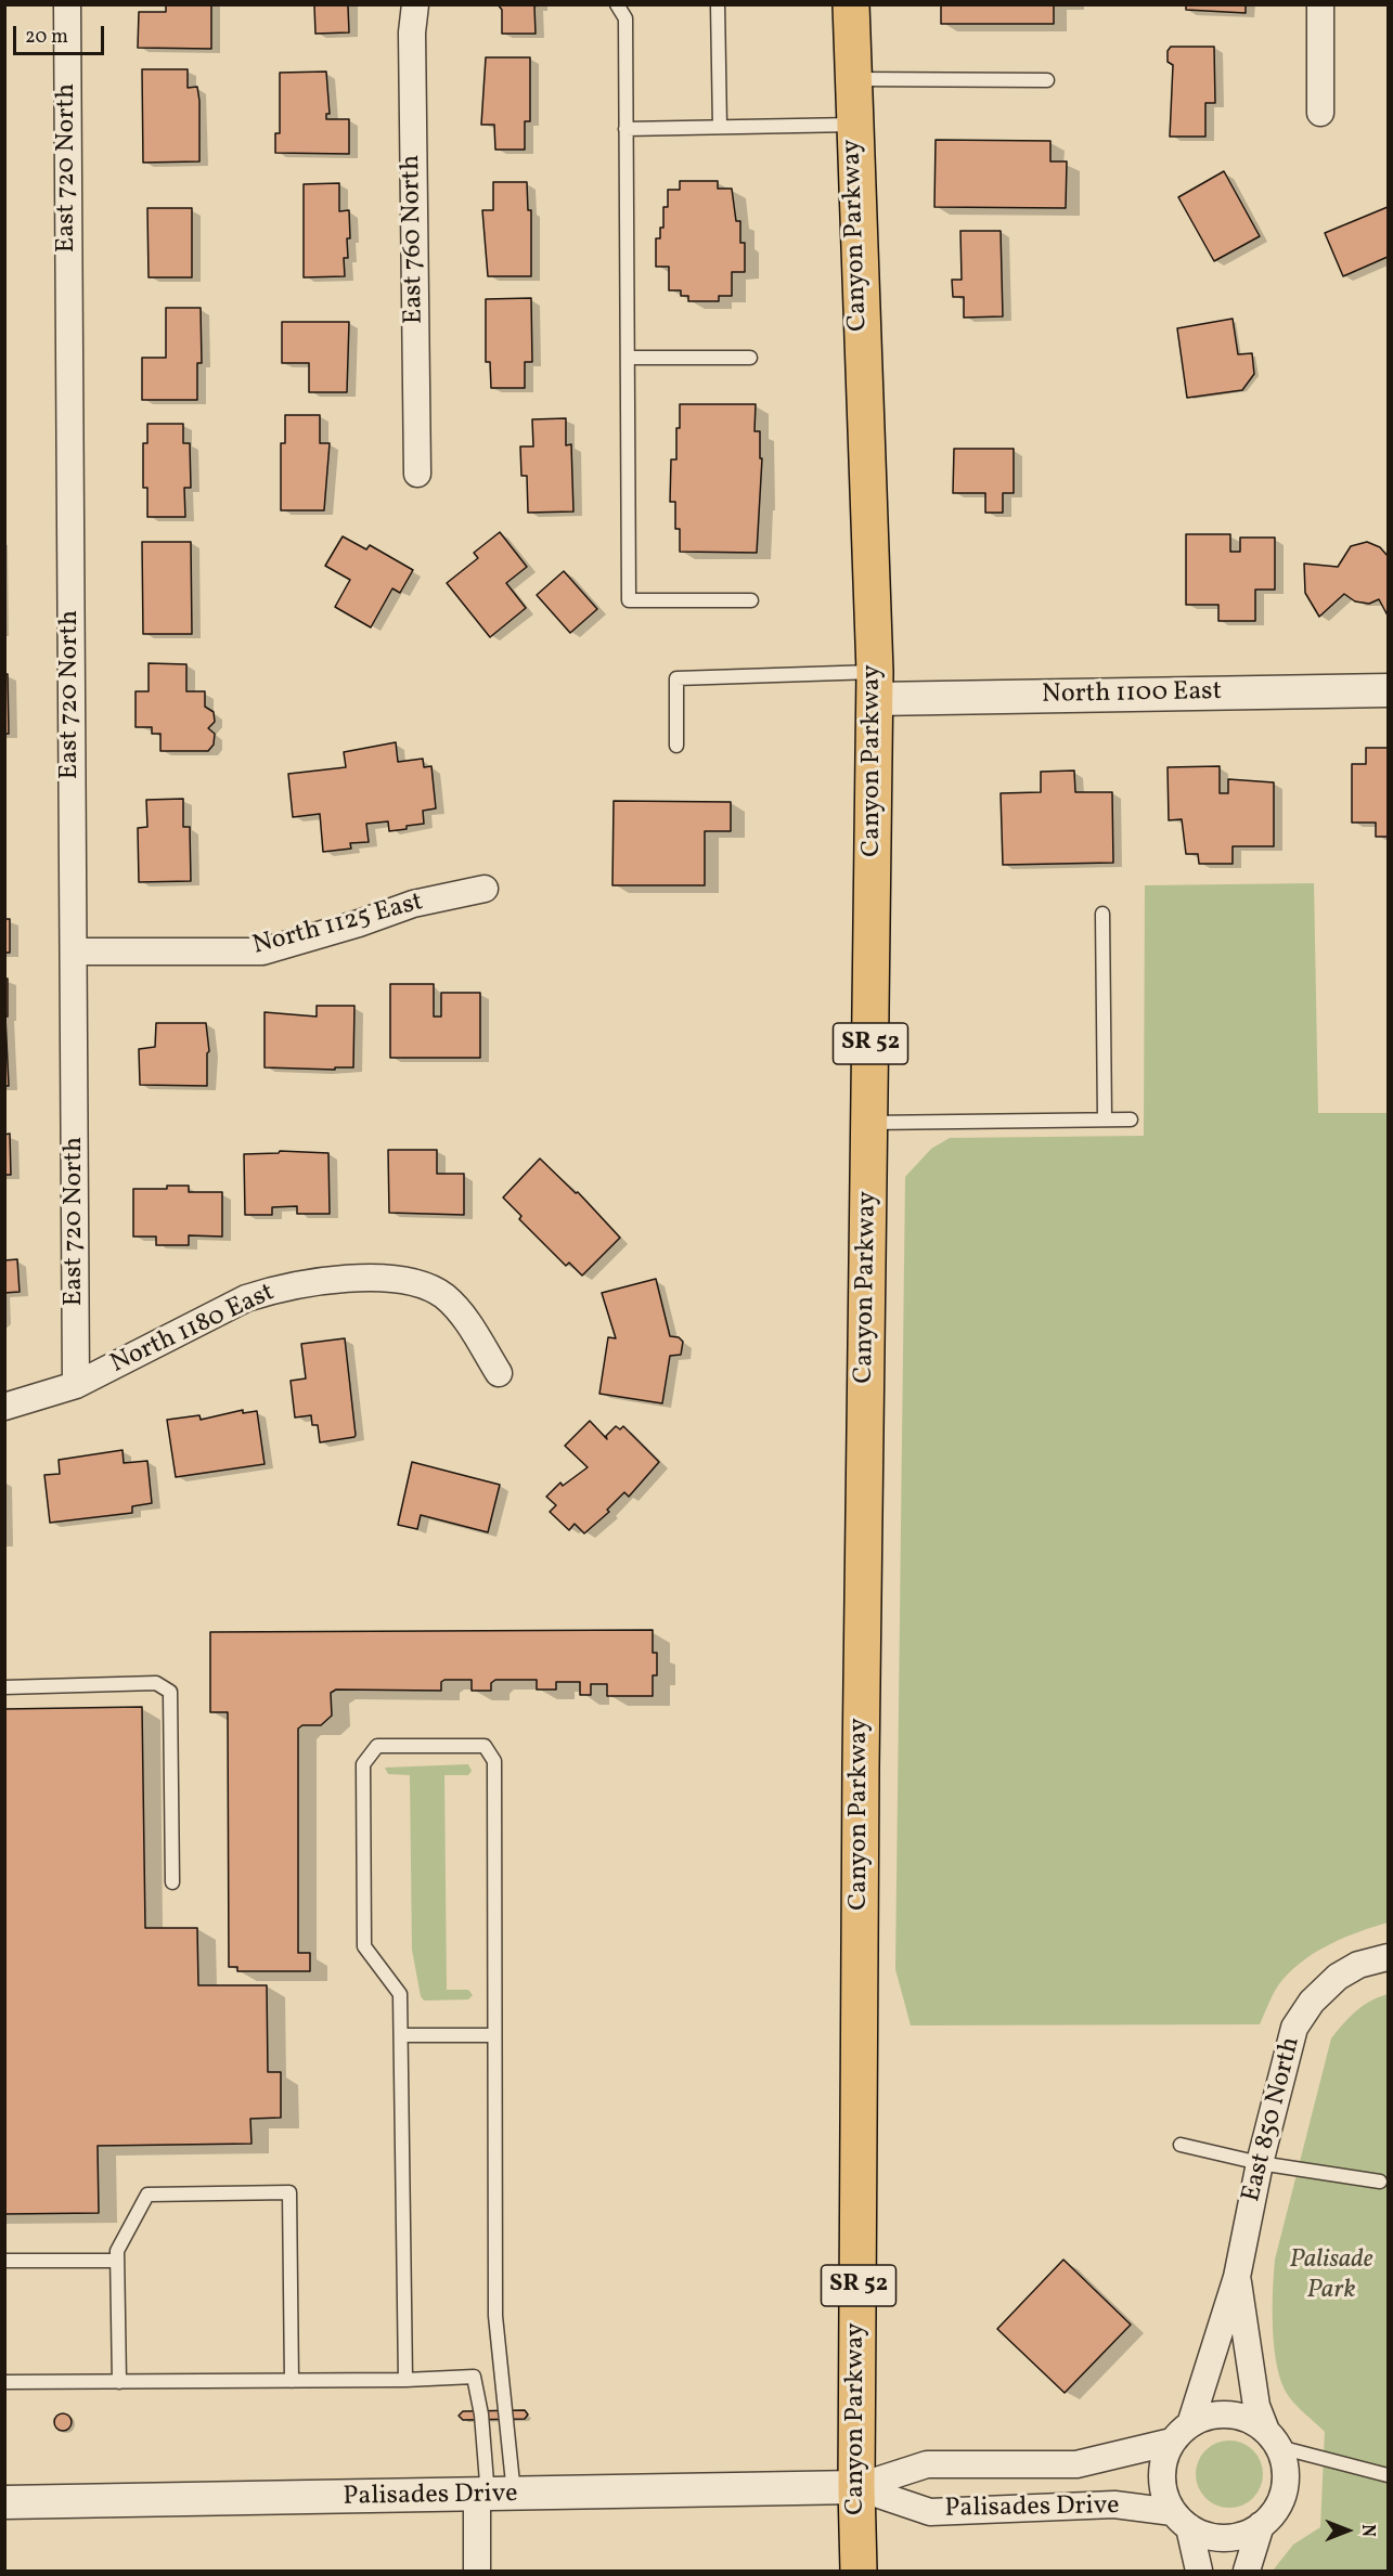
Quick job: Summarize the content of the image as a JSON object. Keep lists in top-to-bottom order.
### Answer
{
  "streets": {
    "highway": ["Canyon Parkway", "SR 52"],
    "street": [
      "East 720 North",
      "East 760 North",
      "North 1100 East",
      "North 1125 East",
      "North 1180 East",
      "East 850 North",
      "Palisades Drive"
    ]
  },
  "crossings": [
    ["East 720 North", "North 1125 East"],
    ["East 720 North", "North 1180 East"],
    ["Canyon Parkway", "North 1100 East"],
    ["Canyon Parkway", "Palisades Drive"],
    ["East 850 North", "Palisades Drive"]
  ],
  "parks": ["Palisade Park"],
  "scale_bar": "20 m",
  "north": "right"
}
